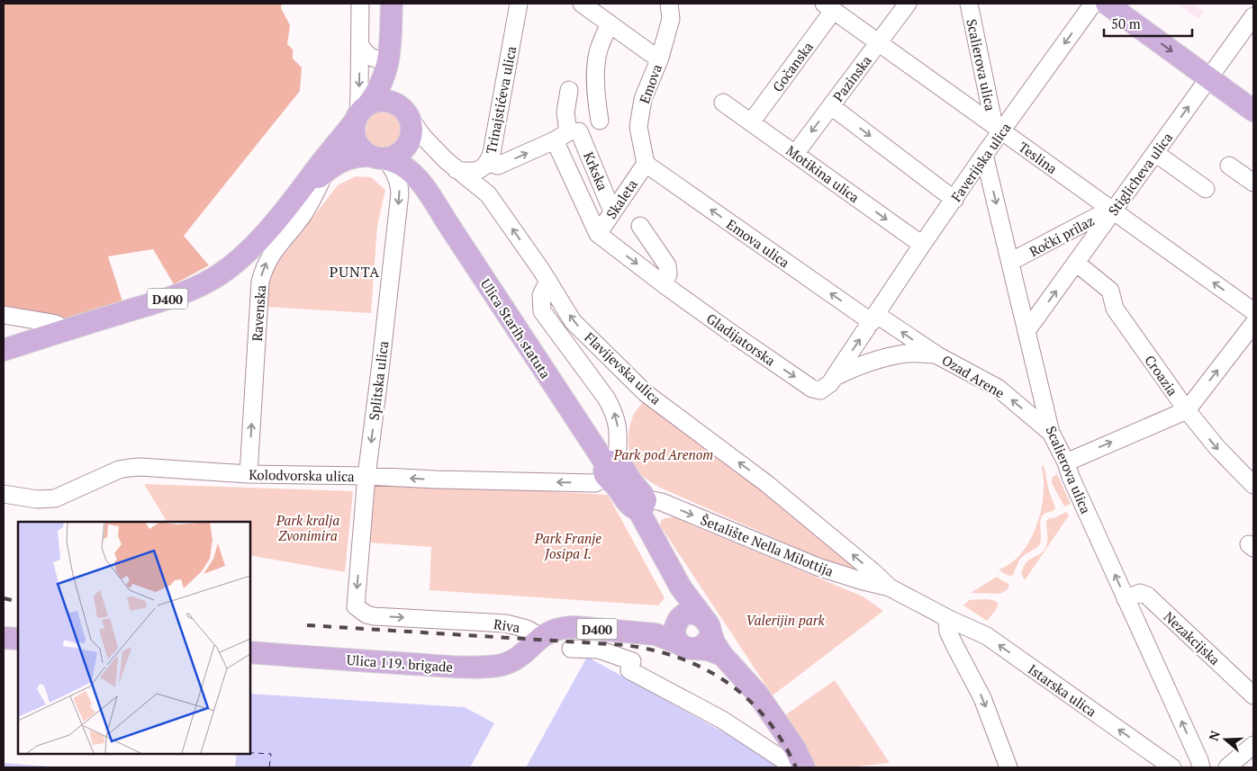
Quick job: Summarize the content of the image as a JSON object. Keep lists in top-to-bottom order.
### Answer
{
  "streets": {
    "main road": ["D400", "Ulica Starih statuta", "Ulica 119. brigade"],
    "street": [
      "Scalierova ulica",
      "Gočanska",
      "Pazinska",
      "Emova",
      "Trinajstićeva ulica",
      "Teslina",
      "Faverijska ulica",
      "Krkska",
      "Motikina ulica",
      "Stiglicheva ulica",
      "Skaleta",
      "Ročki prilaz",
      "Emova ulica",
      "Ravenska",
      "Gladijatorska",
      "Flavijevska ulica",
      "Croazia",
      "Ozad Arene",
      "Splitska ulica",
      "Kolodvorska ulica",
      "Šetalište Nella Milottija",
      "Riva",
      "Nezakcijska",
      "Istarska ulica"
    ]
  },
  "crossings": [
    ["Scalierova ulica", "Teslina"],
    ["Scalierova ulica", "Faverijska ulica"],
    ["Scalierova ulica", "Stiglicheva ulica"],
    ["Scalierova ulica", "Ročki prilaz"],
    ["Scalierova ulica", "Ozad Arene"],
    ["Scalierova ulica", "Nezakcijska"],
    ["Gočanska", "Teslina"],
    ["Gočanska", "Motikina ulica"],
    ["Pazinska", "Teslina"],
    ["Pazinska", "Motikina ulica"],
    ["Emova", "Skaleta"],
    ["Emova", "Emova ulica"],
    ["Trinajstićeva ulica", "Flavijevska ulica"],
    ["Teslina", "Faverijska ulica"],
    ["Teslina", "Stiglicheva ulica"],
    ["Teslina", "Ročki prilaz"],
    ["Faverijska ulica", "Motikina ulica"],
    ["Faverijska ulica", "Emova ulica"],
    ["Faverijska ulica", "Ozad Arene"],
    ["Krkska", "Skaleta"],
    ["Stiglicheva ulica", "Ročki prilaz"],
    ["Stiglicheva ulica", "Croazia"],
    ["Skaleta", "Emova ulica"],
    ["Skaleta", "Gladijatorska"],
    ["Emova ulica", "Ozad Arene"],
    ["D400", "Ravenska"],
    ["D400", "Ulica Starih statuta"],
    ["D400", "Flavijevska ulica"],
    ["D400", "Splitska ulica"],
    ["D400", "Riva"],
    ["D400", "Ulica 119. brigade"],
    ["Ravenska", "Kolodvorska ulica"],
    ["Ulica Starih statuta", "Kolodvorska ulica"],
    ["Ulica Starih statuta", "Šetalište Nella Milottija"],
    ["Gladijatorska", "Ozad Arene"],
    ["Flavijevska ulica", "Splitska ulica"],
    ["Flavijevska ulica", "Šetalište Nella Milottija"],
    ["Flavijevska ulica", "Istarska ulica"],
    ["Splitska ulica", "Kolodvorska ulica"],
    ["Splitska ulica", "Riva"],
    ["Riva", "Ulica 119. brigade"]
  ],
  "one_way": [
    "Faverijska ulica",
    "Stiglicheva ulica",
    "Ravenska",
    "Gladijatorska",
    "Flavijevska ulica",
    "Splitska ulica",
    "Kolodvorska ulica",
    "Šetalište Nella Milottija",
    "Riva",
    "Istarska ulica"
  ],
  "districts": ["PUNTA"],
  "parks": [
    "Park pod Arenom",
    "Park kralja Zvonimira",
    "Park Franje Josipa I.",
    "Valerijin park"
  ],
  "scale_bar": "50 m",
  "north": "left"
}
